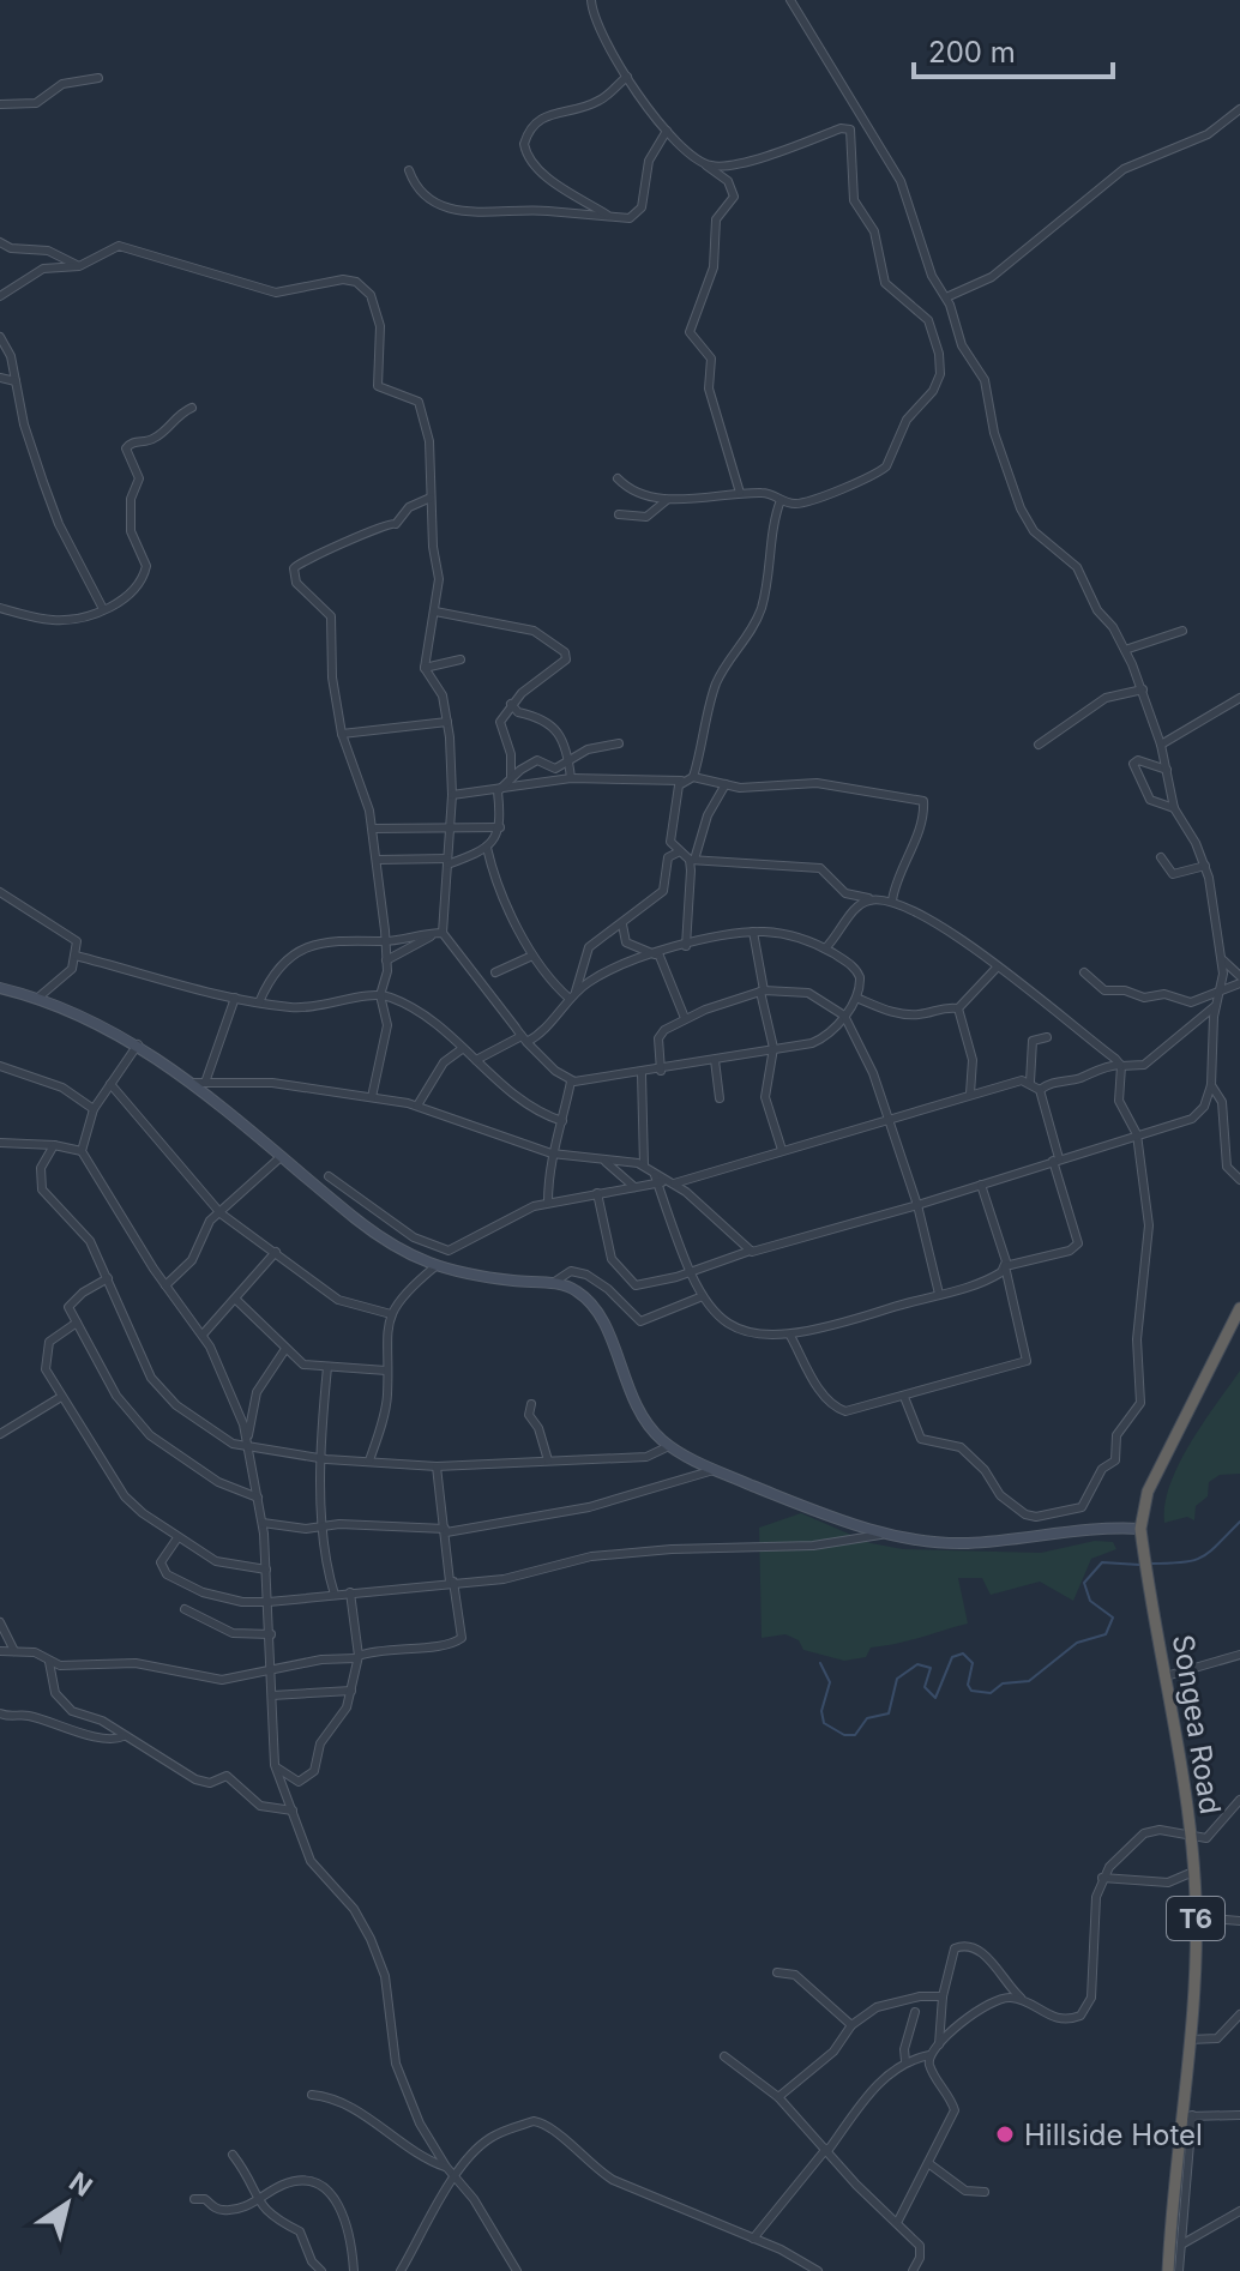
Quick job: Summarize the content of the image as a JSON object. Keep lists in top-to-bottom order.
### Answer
{
  "streets": {
    "highway": ["Songea Road", "T6"]
  },
  "crossings": [
    ["Songea Road", "T6"]
  ],
  "places": ["Hillside Hotel"],
  "scale_bar": "200 m",
  "north": "top right"
}
